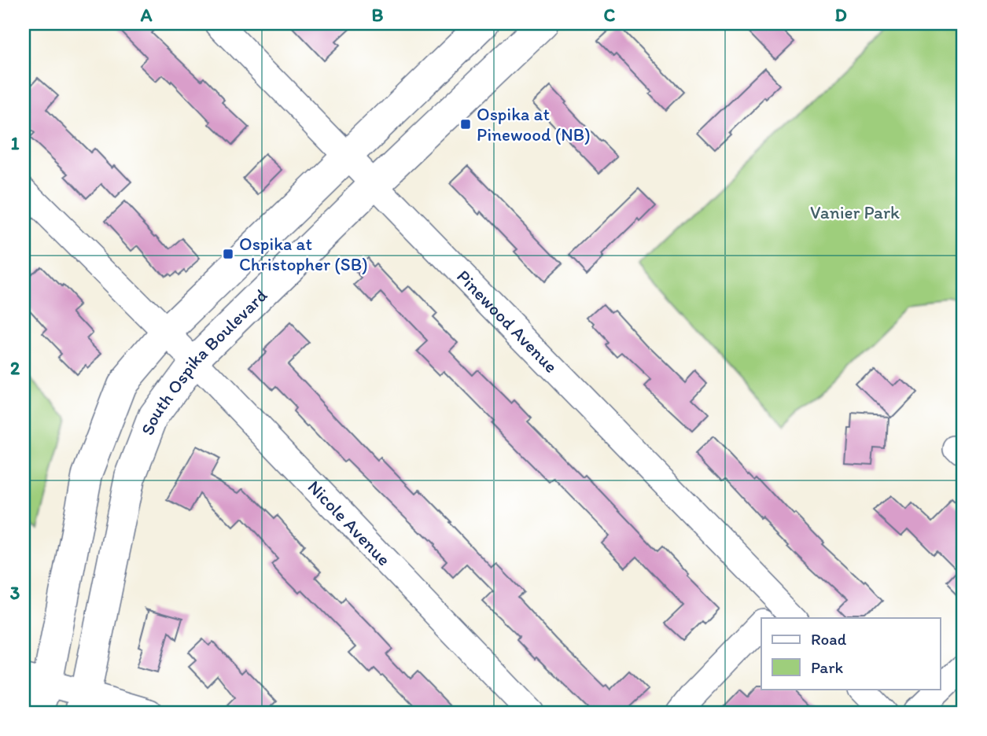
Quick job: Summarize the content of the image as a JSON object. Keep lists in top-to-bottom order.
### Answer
{
  "streets": {
    "main road": ["South Ospika Boulevard"],
    "street": ["Pinewood Avenue", "Nicole Avenue"]
  },
  "crossings": [
    ["Pinewood Avenue", "South Ospika Boulevard"],
    ["South Ospika Boulevard", "Nicole Avenue"]
  ],
  "parks": ["Vanier Park"],
  "places": {
    "transit": ["Ospika at Pinewood (NB)", "Ospika at Christopher (SB)"]
  },
  "legend": ["Road", "Park"],
  "grid": {
    "columns": [
      "A",
      "B",
      "C",
      "D"
    ],
    "rows": ["1", "2", "3"]
  }
}
